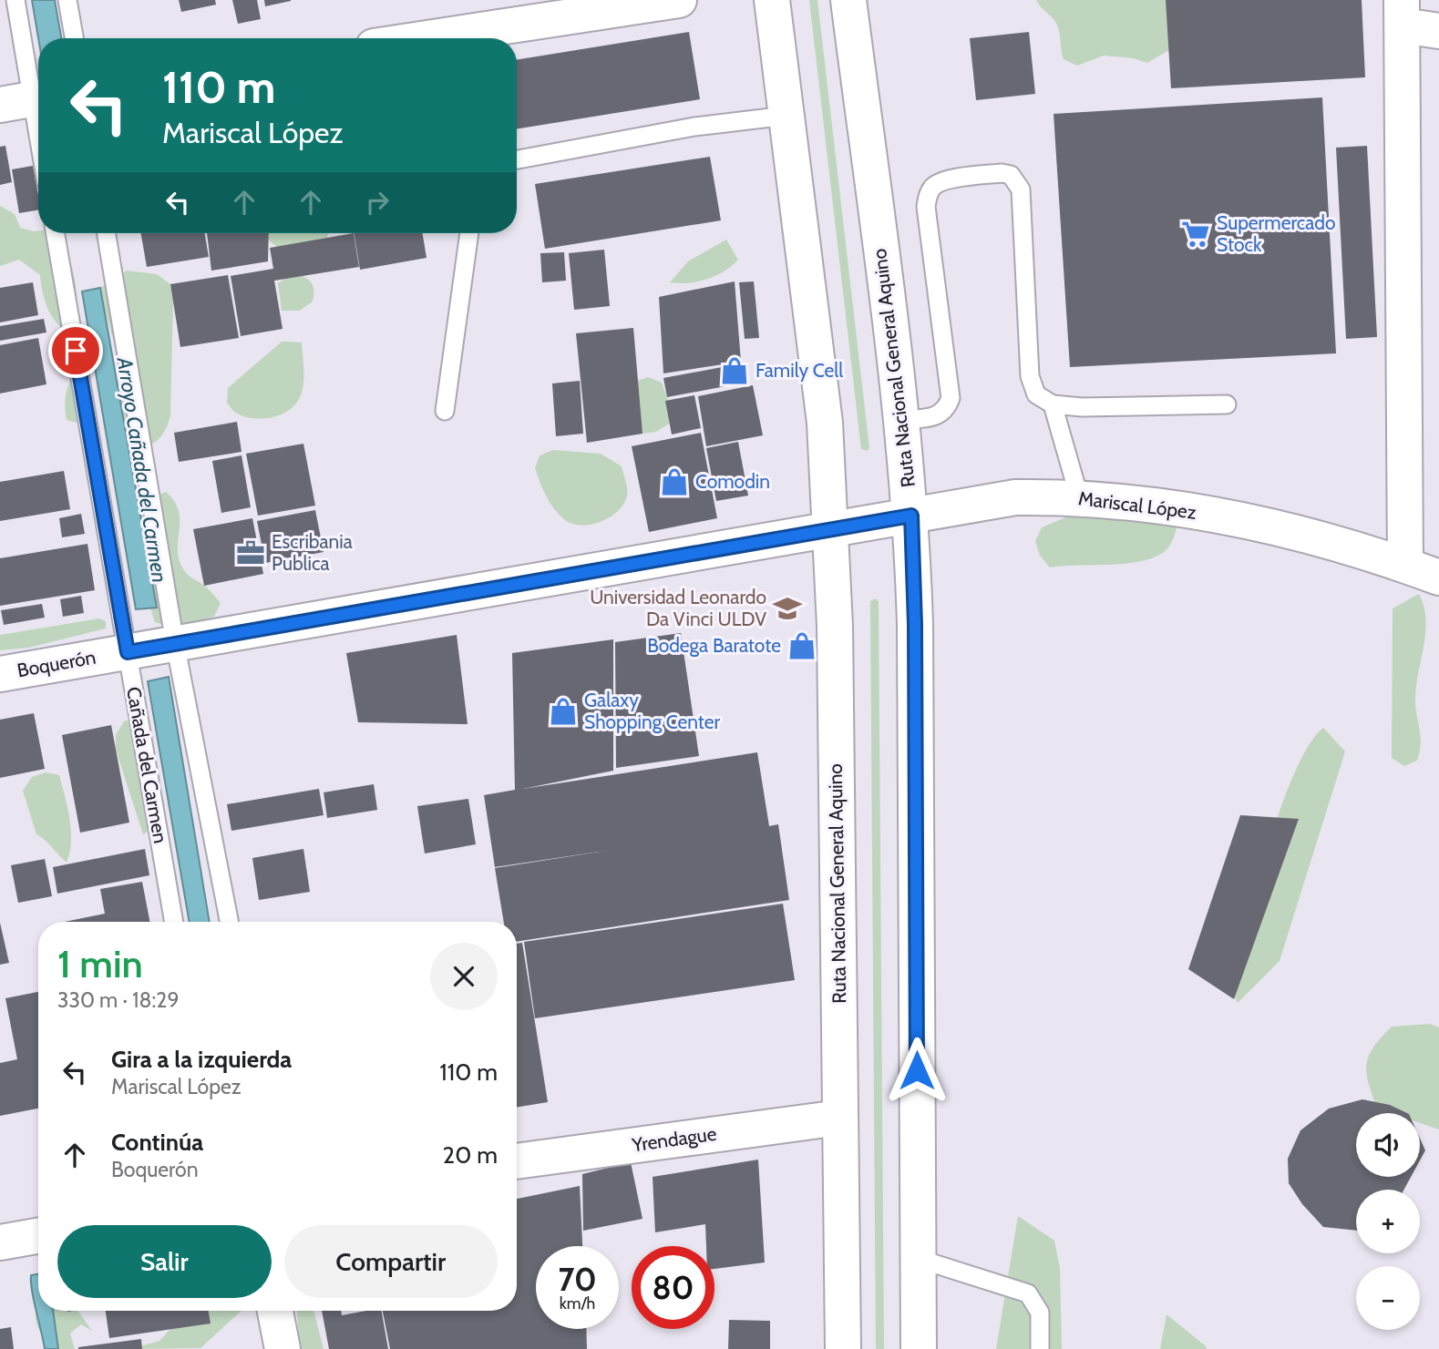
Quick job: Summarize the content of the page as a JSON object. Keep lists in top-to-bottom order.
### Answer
{
  "streets": {
    "main road": [
      "Ruta Nacional General Aquino",
      "Mariscal López",
      "Boquerón",
      "Yrendague"
    ],
    "lane": ["Cañada del Carmen"]
  },
  "crossings": [
    ["Ruta Nacional General Aquino", "Mariscal López"],
    ["Ruta Nacional General Aquino", "Boquerón"],
    ["Ruta Nacional General Aquino", "Yrendague"],
    ["Mariscal López", "Boquerón"],
    ["Boquerón", "Cañada del Carmen"]
  ],
  "water": ["Arroyo Cañada del Carmen"],
  "places": {
    "supermarket": ["Supermercado Stock"],
    "shop": [
      "Family Cell",
      "Comodin",
      "Bodega Baratote",
      "Galaxy Shopping Center"
    ],
    "office": ["Escribania Publica"],
    "school or university": ["Universidad Leonardo Da Vinci ULDV"]
  },
  "page": {
    "turn": ["110 m", "Mariscal López"],
    "heading": ["1 min", "330 m · 18:29"],
    "list": [
      {
        "name": "Gira a la izquierda",
        "note": "Mariscal López",
        "value": "110 m"
      },
      {
        "name": "Continúa",
        "note": "Boquerón",
        "value": "20 m"
      }
    ],
    "map_buttons": ["+", "−"],
    "buttons": ["Salir", "Compartir"],
    "speed": "70 km/h",
    "limit": "80"
  }
}
